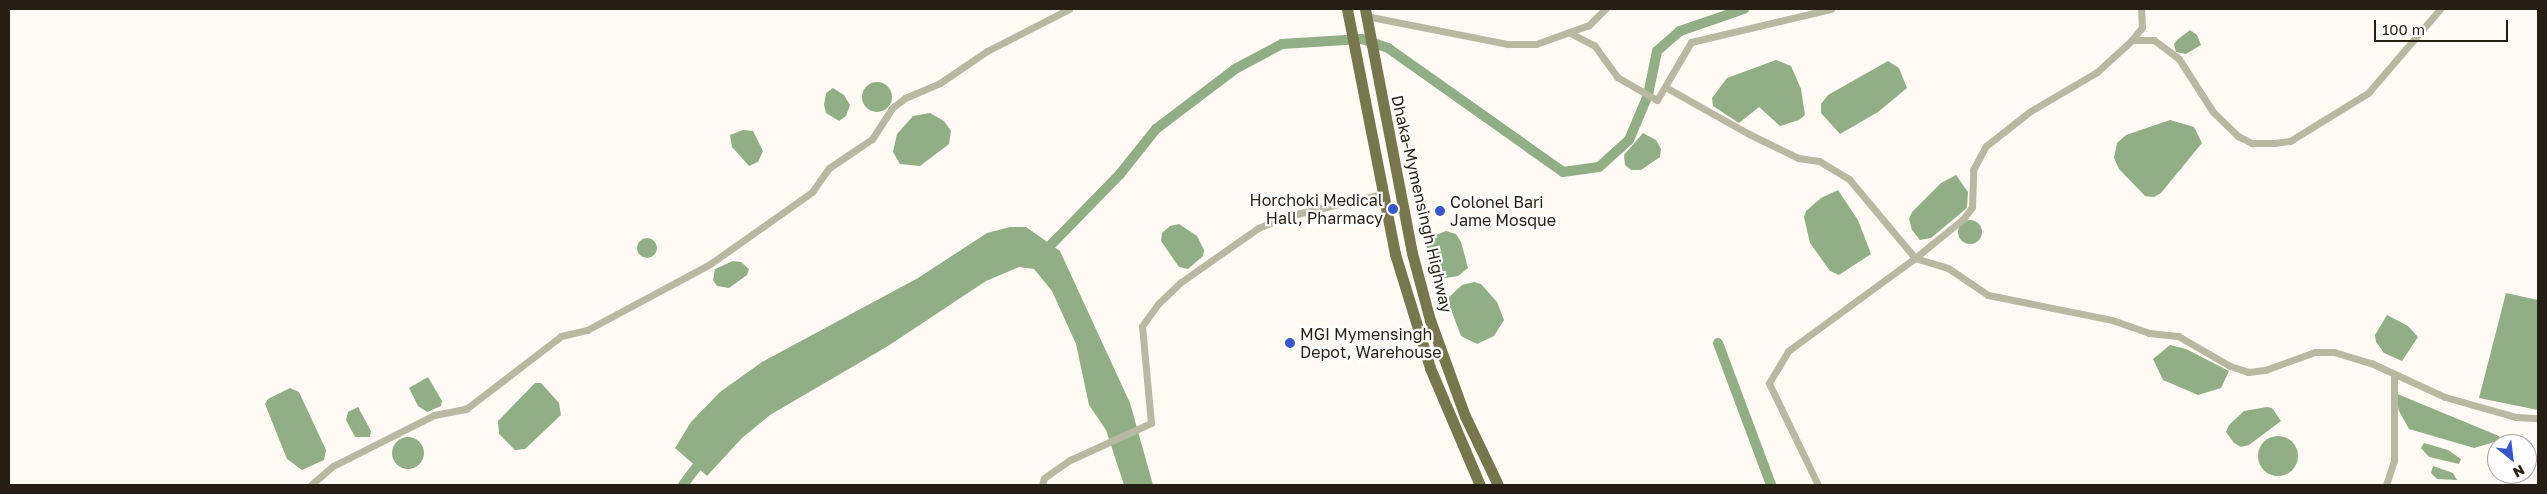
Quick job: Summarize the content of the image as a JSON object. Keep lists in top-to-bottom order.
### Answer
{
  "streets": {
    "highway": ["Dhaka-Mymensingh Highway"]
  },
  "places": ["Horchoki Medical Hall, Pharmacy", "Colonel Bari Jame Mosque", "MGI Mymensingh Depot, Warehouse"],
  "scale_bar": "100 m",
  "north": "bottom right"
}
